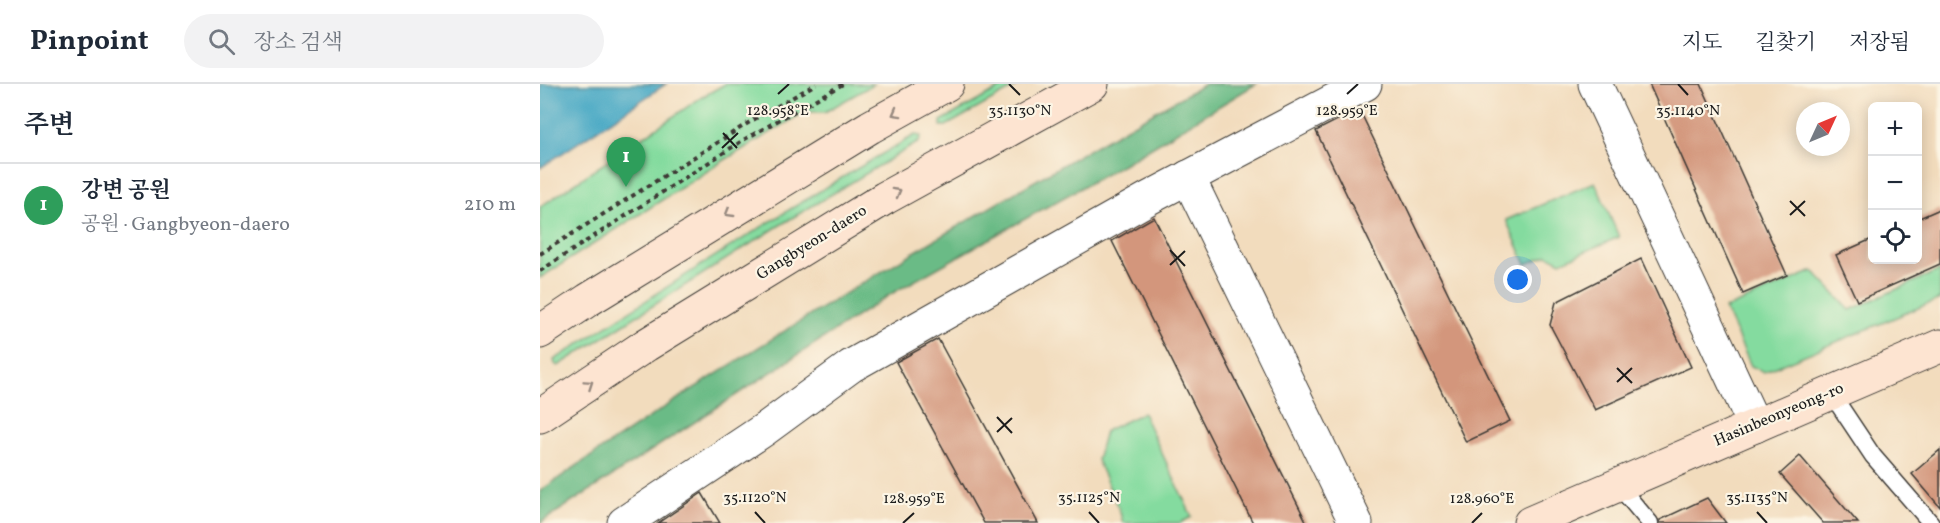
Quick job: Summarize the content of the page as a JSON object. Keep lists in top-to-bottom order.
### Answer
{
  "streets": {
    "main road": ["Gangbyeon-daero", "Hasinbeonyeong-ro"]
  },
  "north": "top right",
  "page": {
    "header": "Pinpoint",
    "search": "장소 검색",
    "nav": ["지도", "길찾기", "저장됨"],
    "heading": "주변",
    "map_buttons": ["+", "−"],
    "pins": "1",
    "list": [
      {
        "mark": "1",
        "name": "강변 공원",
        "note": "공원 · Gangbyeon-daero",
        "value": "210 m"
      }
    ]
  },
  "coordinates": [
    "128.958°E",
    "128.959°E",
    "35.1140°N",
    "35.1130°N",
    "35.1120°N",
    "35.1125°N",
    "35.1135°N",
    "128.960°E"
  ]
}
